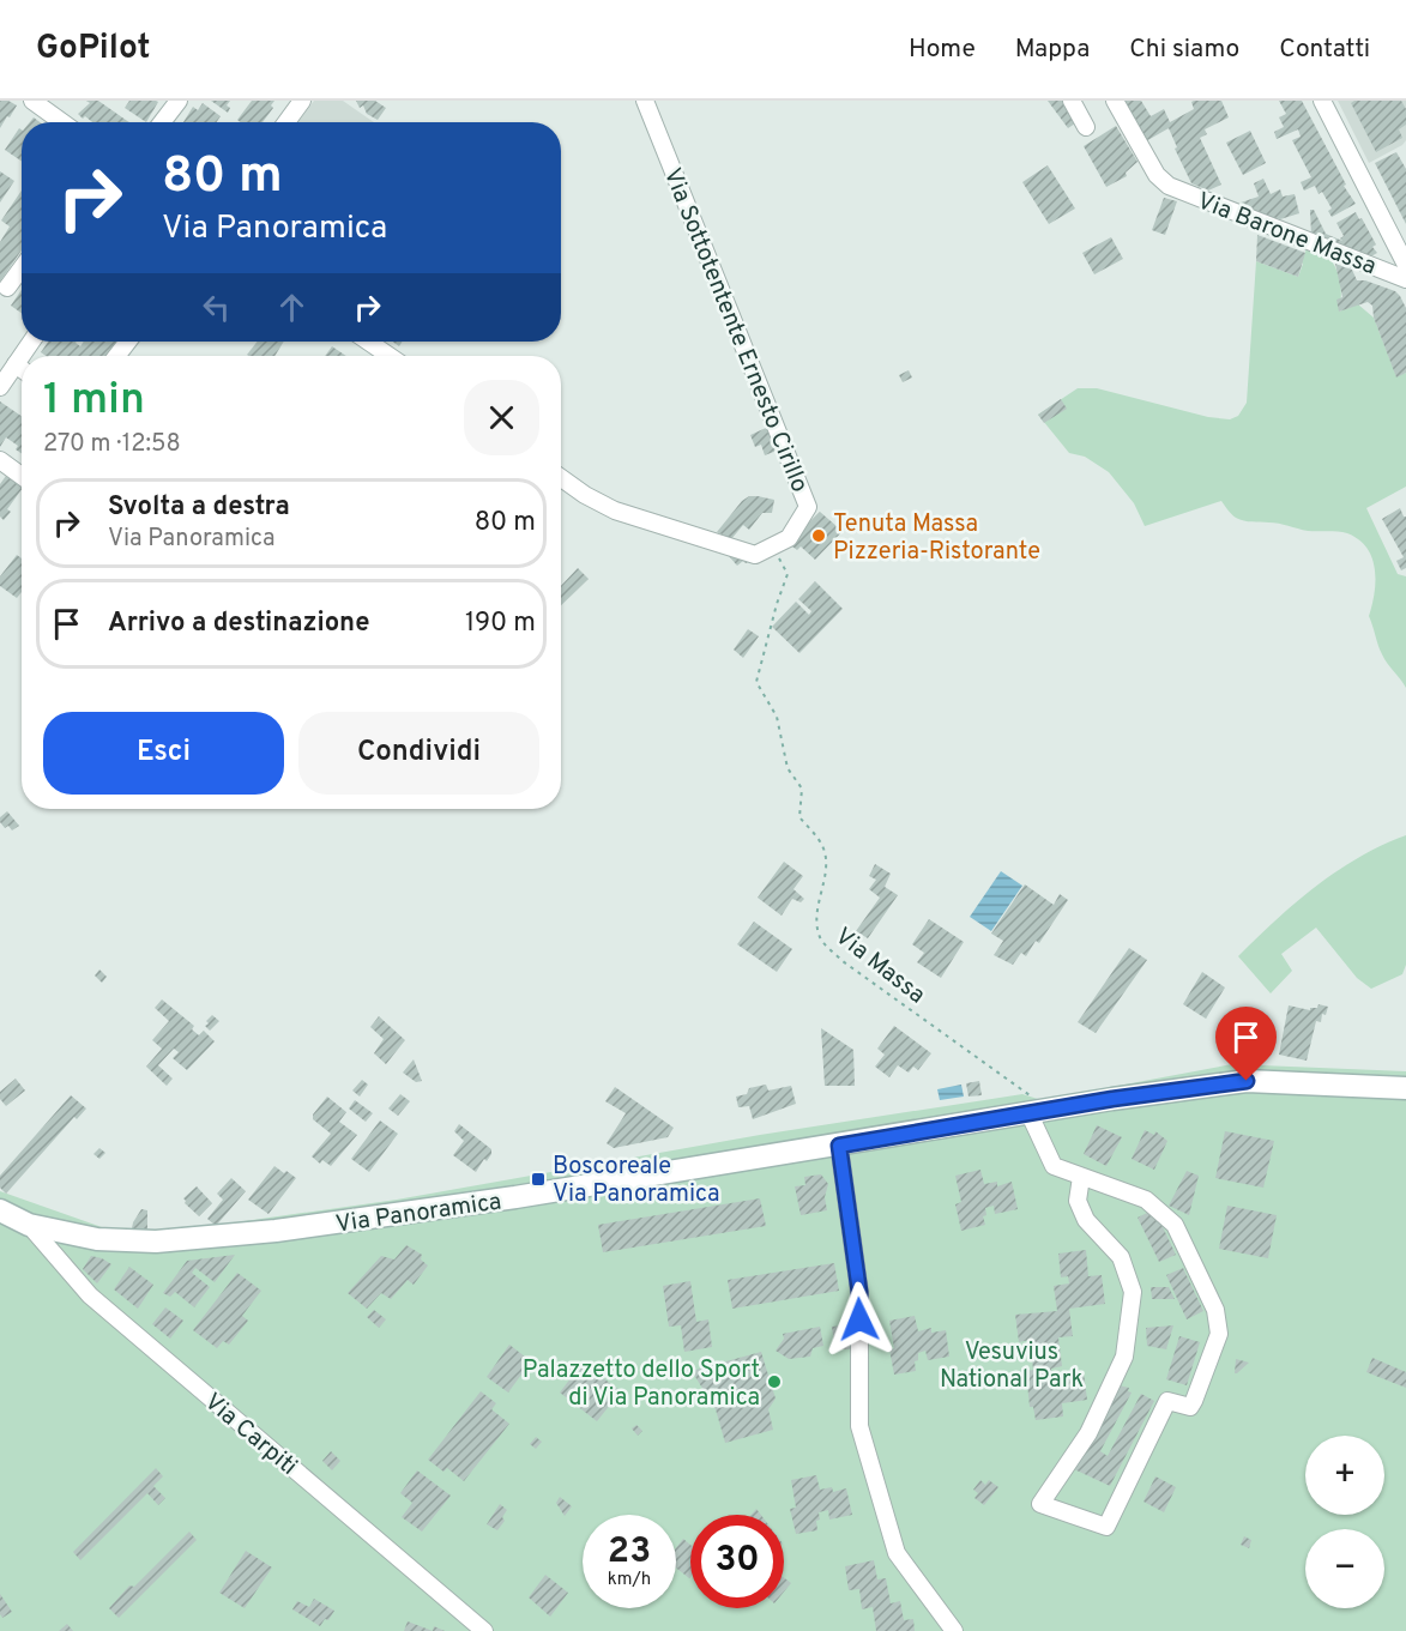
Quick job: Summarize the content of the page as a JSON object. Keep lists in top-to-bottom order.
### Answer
{
  "streets": {
    "street": [
      "Via Barone Massa",
      "Via Sottotentente Ernesto Cirillo",
      "Via Panoramica",
      "Via Carpiti"
    ],
    "path": ["Via Massa"]
  },
  "crossings": [
    ["Via Sottotentente Ernesto Cirillo", "Via Massa"],
    ["Via Massa", "Via Panoramica"],
    ["Via Panoramica", "Via Carpiti"]
  ],
  "parks": ["Vesuvius National Park"],
  "places": {
    "other": ["Tenuta Massa Pizzeria-Ristorante", "Palazzetto dello Sport di Via Panoramica"],
    "transit": ["Boscoreale Via Panoramica"]
  },
  "page": {
    "header": "GoPilot",
    "nav": [
      "Home",
      "Mappa",
      "Chi siamo",
      "Contatti"
    ],
    "turn": ["80 m", "Via Panoramica"],
    "heading": ["1 min", "270 m · 12:58"],
    "list": [
      {
        "name": "Svolta a destra",
        "note": "Via Panoramica",
        "value": "80 m"
      },
      {
        "name": "Arrivo a destinazione",
        "value": "190 m"
      }
    ],
    "buttons": ["Esci", "Condividi"],
    "map_buttons": ["+", "−"],
    "speed": "23 km/h",
    "limit": "30"
  }
}
